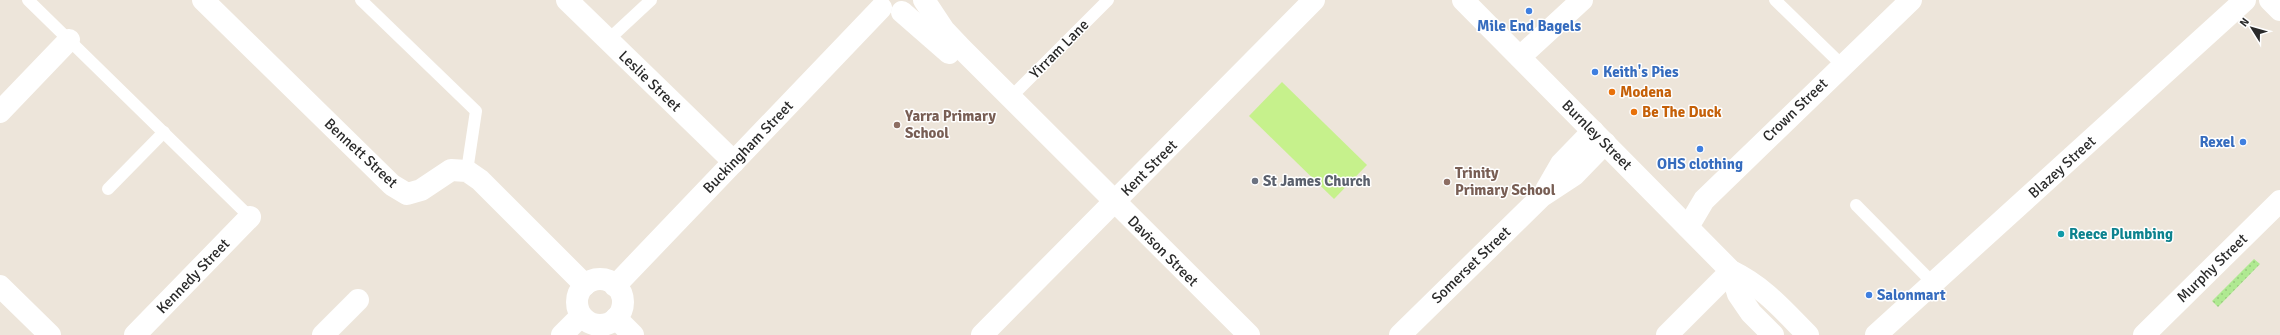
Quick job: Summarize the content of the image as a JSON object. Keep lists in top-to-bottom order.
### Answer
{
  "streets": {
    "street": [
      "Leslie Street",
      "Crown Street",
      "Burnley Street",
      "Buckingham Street",
      "Bennett Street",
      "Blazey Street",
      "Kent Street",
      "Davison Street",
      "Somerset Street",
      "Murphy Street",
      "Kennedy Street"
    ],
    "lane": ["Yirram Lane"]
  },
  "crossings": [
    ["Yirram Lane", "Davison Street"],
    ["Leslie Street", "Buckingham Street"],
    ["Crown Street", "Burnley Street"],
    ["Burnley Street", "Somerset Street"],
    ["Buckingham Street", "Davison Street"],
    ["Kent Street", "Davison Street"]
  ],
  "places": [
    "Mile End Bagels",
    "Keith's Pies",
    "Modena",
    "Be The Duck",
    "Yarra Primary School",
    "Rexel",
    "OHS clothing",
    "St James Church",
    "Trinity Primary School",
    "Reece Plumbing",
    "Salonmart"
  ],
  "north": "top left"
}
